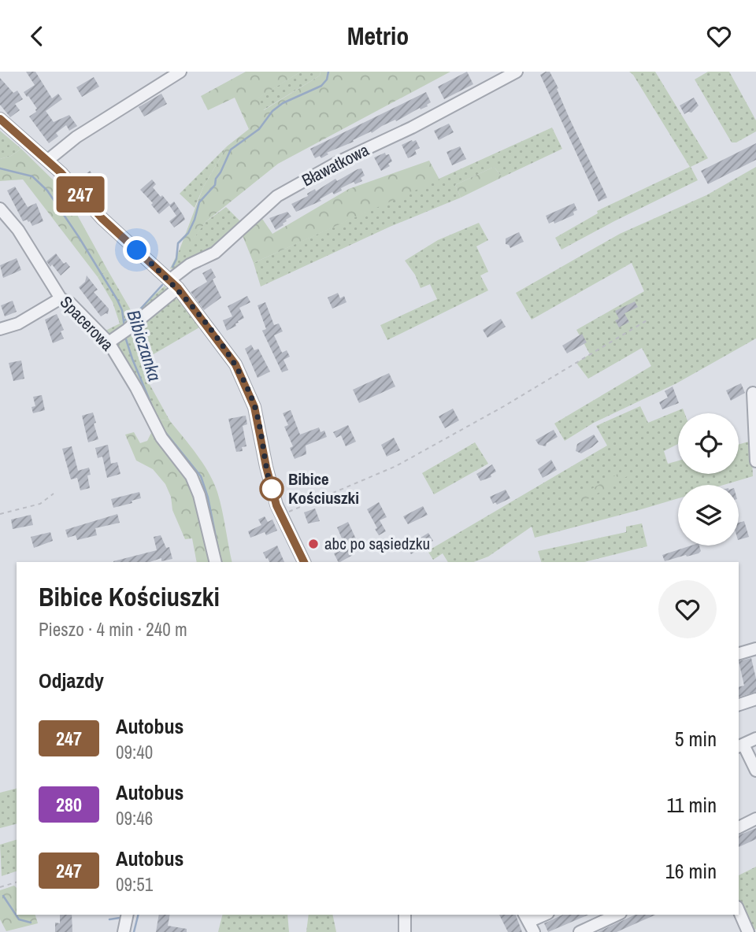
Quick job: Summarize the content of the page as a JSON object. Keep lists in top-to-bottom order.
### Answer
{
  "streets": {
    "street": ["Bławatkowa", "Spacerowa"]
  },
  "crossings": [
    ["Bławatkowa", "Spacerowa"]
  ],
  "water": ["Bibiczanka"],
  "places": ["Bibice Kościuszki", "abc po sąsiedzku"],
  "lines": ["bus line 247"],
  "page": {
    "header": "Metrio",
    "on_map": "247",
    "heading": [
      ["Bibice Kościuszki", "Pieszo · 4 min · 240 m"],
      "Odjazdy"
    ],
    "list": [
      {
        "mark": "247",
        "name": "Autobus",
        "note": "09:40",
        "value": "5 min"
      },
      {
        "mark": "280",
        "name": "Autobus",
        "note": "09:46",
        "value": "11 min"
      },
      {
        "mark": "247",
        "name": "Autobus",
        "note": "09:51",
        "value": "16 min"
      }
    ]
  }
}
